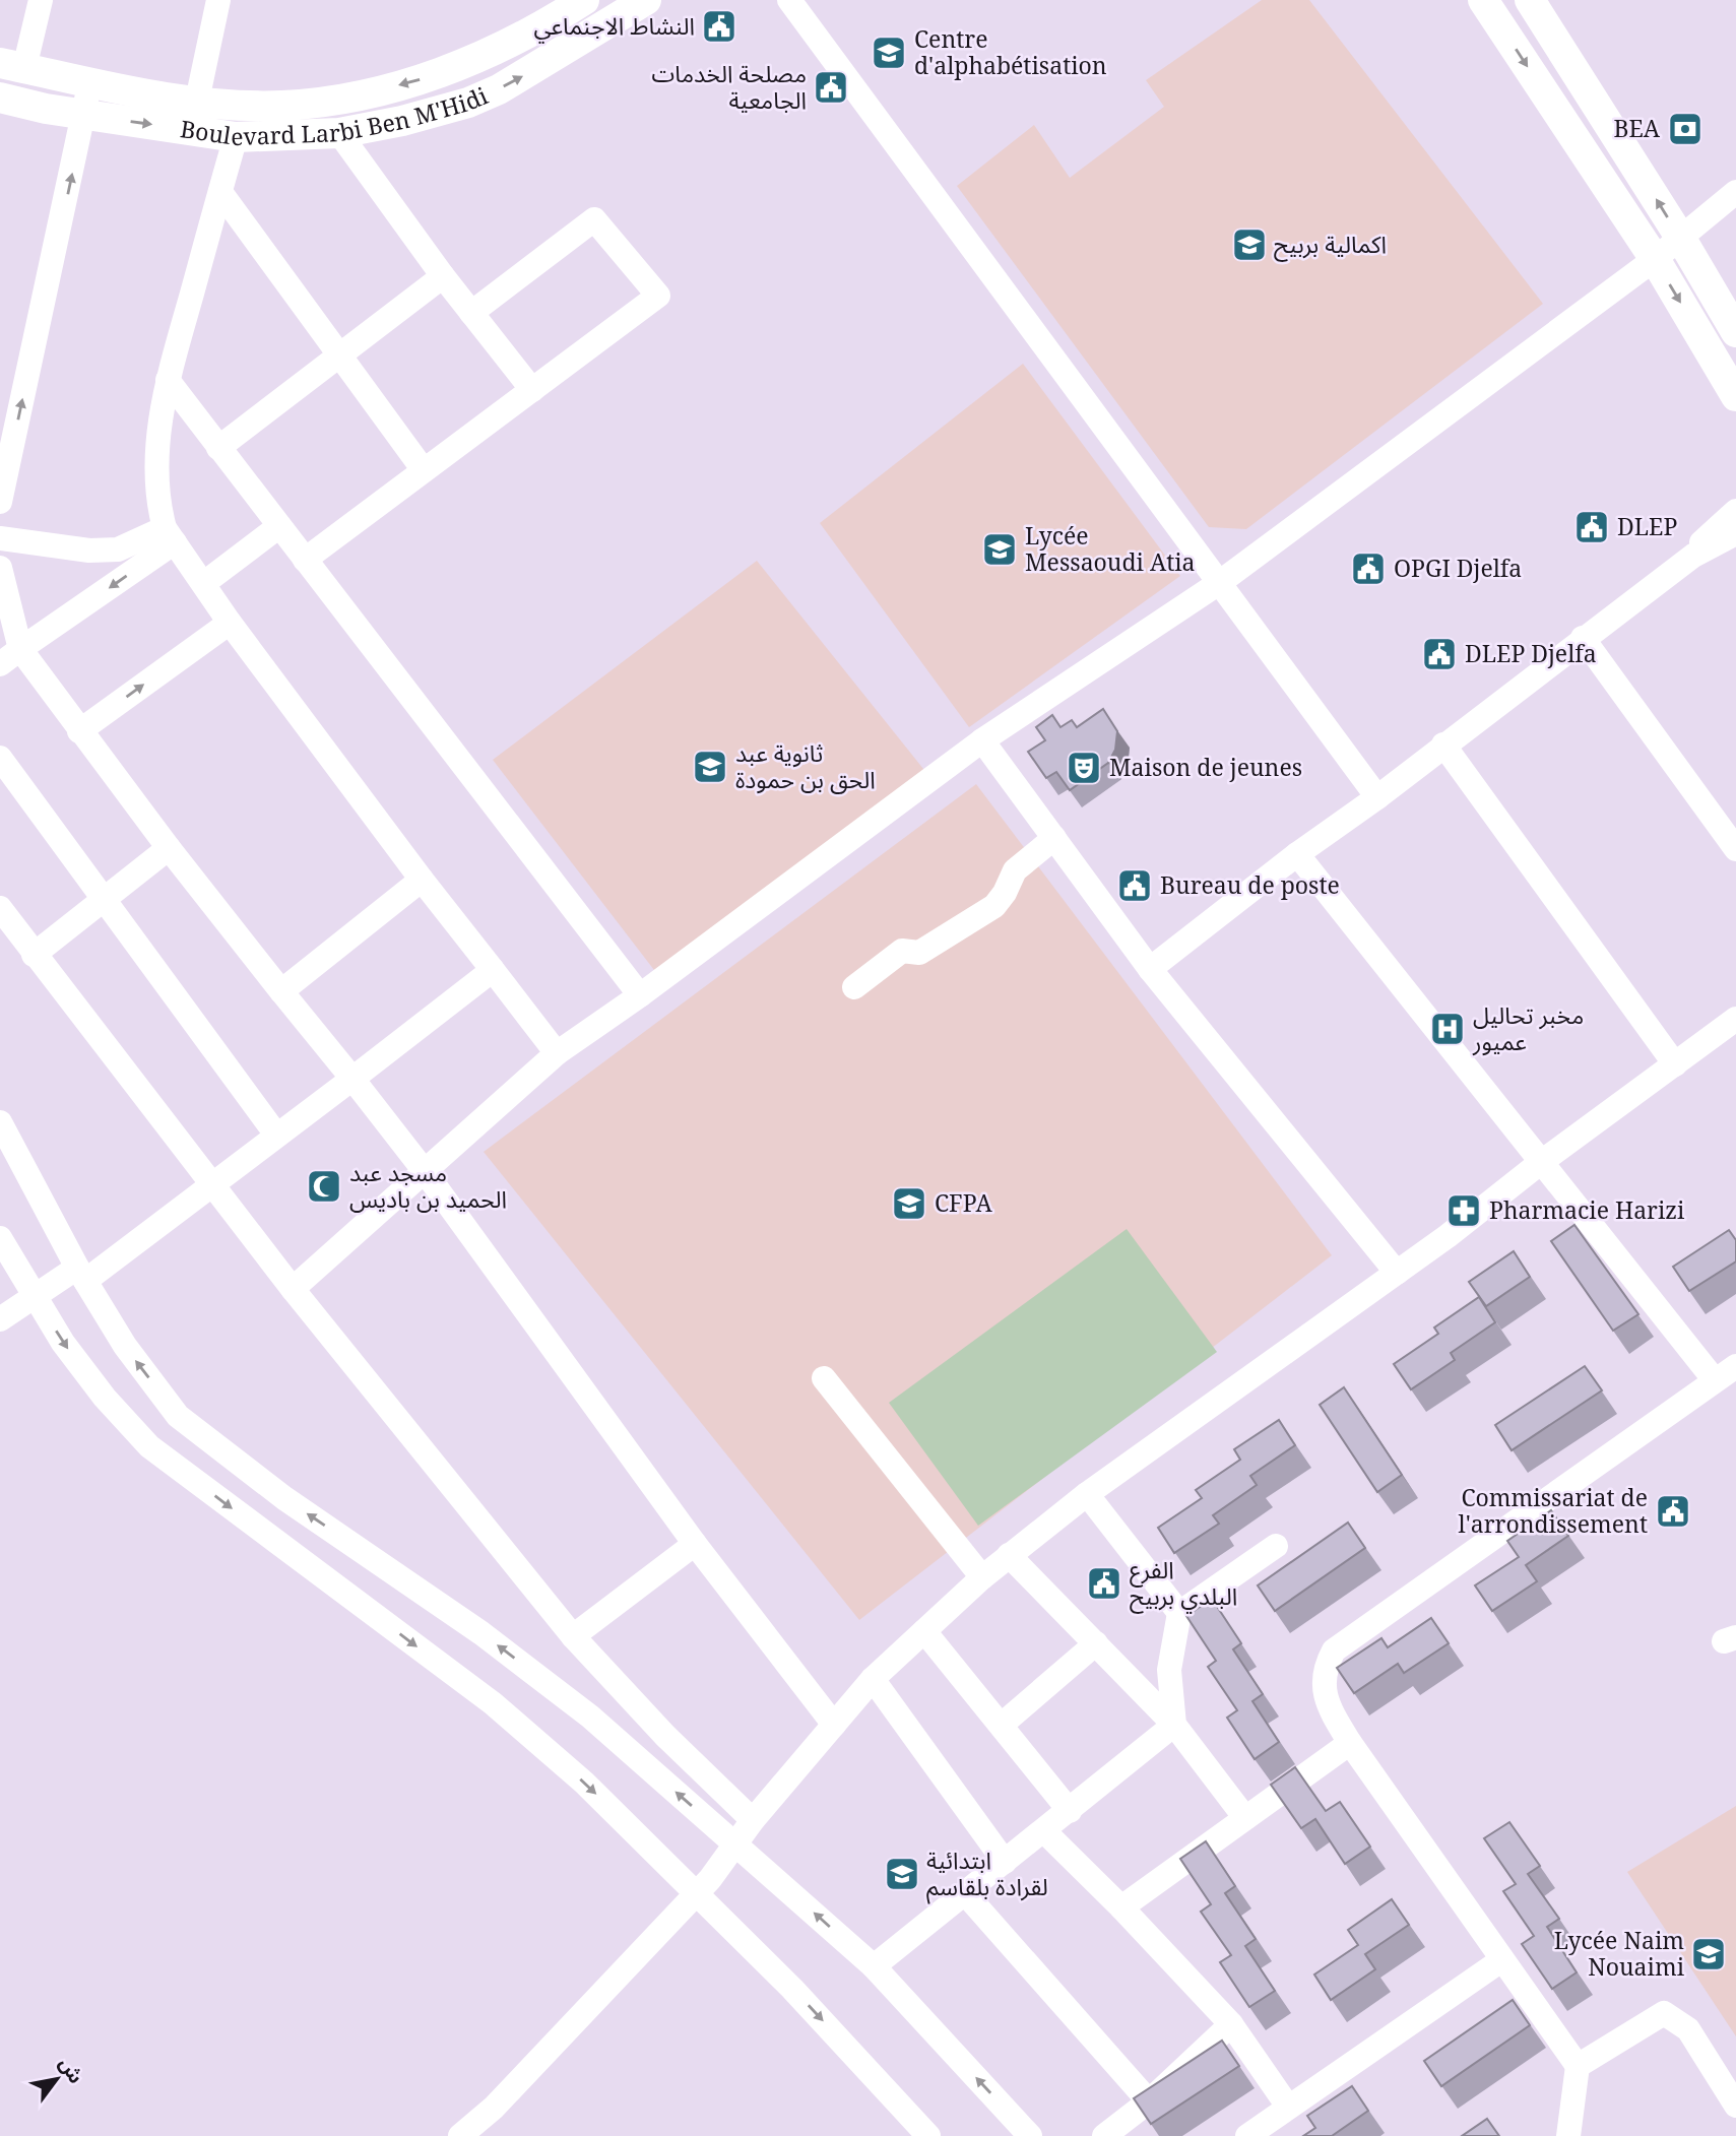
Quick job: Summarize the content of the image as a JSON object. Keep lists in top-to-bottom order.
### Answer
{
  "streets": {
    "main road": ["Boulevard Larbi Ben M'Hidi"]
  },
  "places": {
    "public building": [
      "النشاط الاجنماعي",
      "مصلحة الخدمات الجامعية",
      "DLEP",
      "OPGI Djelfa",
      "DLEP Djelfa",
      "Bureau de poste",
      "Commissariat de l'arrondissement",
      "الفرع البلدي بربيح"
    ],
    "school or university": [
      "Centre d'alphabétisation",
      "اكمالية بربيح",
      "Lycée Messaoudi Atia",
      "ثانوية عبد الحق بن حمودة",
      "CFPA",
      "ابتدائية لقرادة بلقاسم",
      "Lycée Naim Nouaimi"
    ],
    "bank": ["BEA"],
    "theatre": ["Maison de jeunes"],
    "hospital": ["مخبر تحاليل عميور"],
    "mosque": ["مسجد عبد الحميد بن باديس"],
    "pharmacy": ["Pharmacie Harizi"]
  },
  "north": "top right"
}
